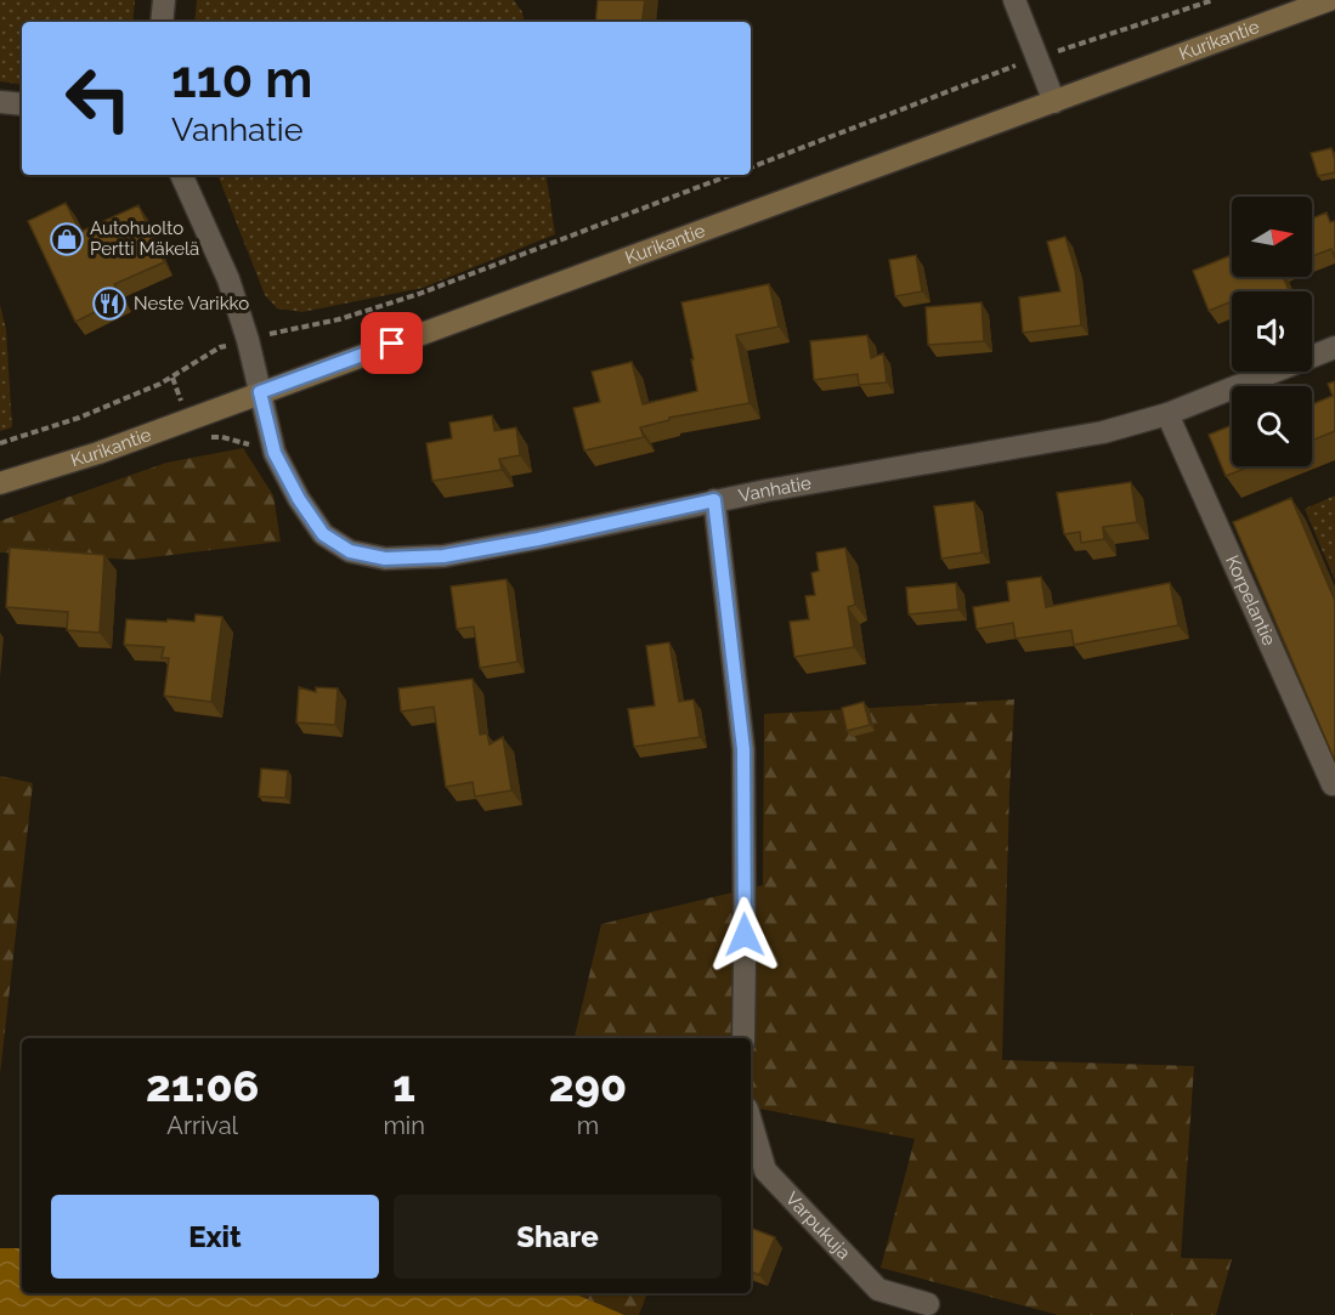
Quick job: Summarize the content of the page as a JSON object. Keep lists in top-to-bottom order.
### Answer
{
  "streets": {
    "street": [
      "Kurikantie",
      "Vanhatie",
      "Korpelantie",
      "Varpukuja"
    ]
  },
  "crossings": [
    ["Kurikantie", "Vanhatie"],
    ["Vanhatie", "Korpelantie"]
  ],
  "places": {
    "shop": ["Autohuolto Pertti Mäkelä"],
    "restaurant": ["Neste Varikko"]
  },
  "north": "right",
  "page": {
    "turn": ["110 m", "Vanhatie"],
    "eta": [
      "21:06",
      "Arrival",
      "1",
      "min",
      "290",
      "m"
    ],
    "buttons": ["Exit", "Share"]
  }
}
